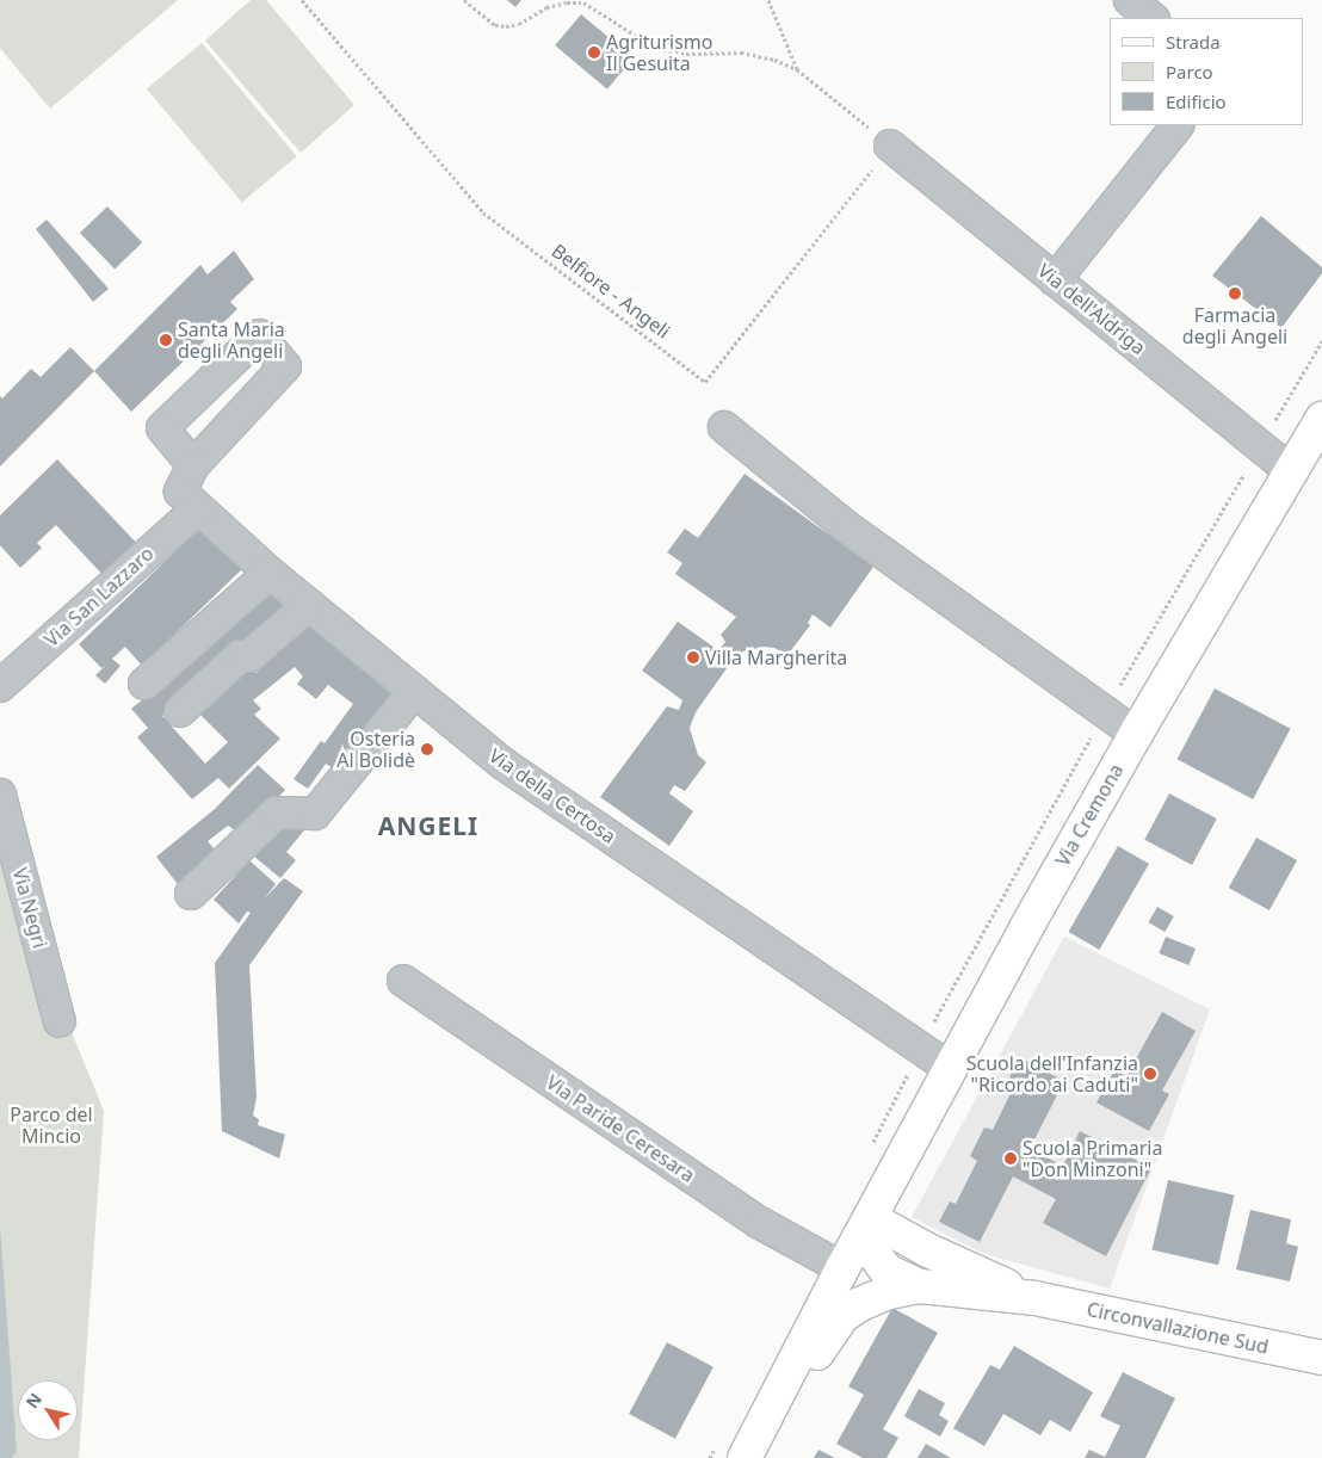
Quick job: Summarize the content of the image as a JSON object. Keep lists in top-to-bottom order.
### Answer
{
  "streets": {
    "main road": ["Via Cremona", "Circonvallazione Sud"],
    "street": [
      "Via dell'Aldriga",
      "Via San Lazzaro",
      "Via della Certosa",
      "Via Negri",
      "Via Paride Ceresara"
    ],
    "path": ["Belfiore - Angeli"]
  },
  "crossings": [
    ["Belfiore - Angeli", "Via dell'Aldriga"],
    ["Via dell'Aldriga", "Via Cremona"],
    ["Via San Lazzaro", "Via della Certosa"],
    ["Via della Certosa", "Via Cremona"],
    ["Via Cremona", "Via Paride Ceresara"],
    ["Via Cremona", "Circonvallazione Sud"]
  ],
  "districts": ["ANGELI"],
  "parks": ["Parco del Mincio"],
  "places": [
    "Agriturismo Il Gesuita",
    "Farmacia degli Angeli",
    "Santa Maria degli Angeli",
    "Villa Margherita",
    "Osteria Al Bolidè",
    "Scuola dell'Infanzia \"Ricordo ai Caduti\"",
    "Scuola Primaria \"Don Minzoni\""
  ],
  "legend": ["Strada", "Parco", "Edificio"],
  "north": "top left"
}
